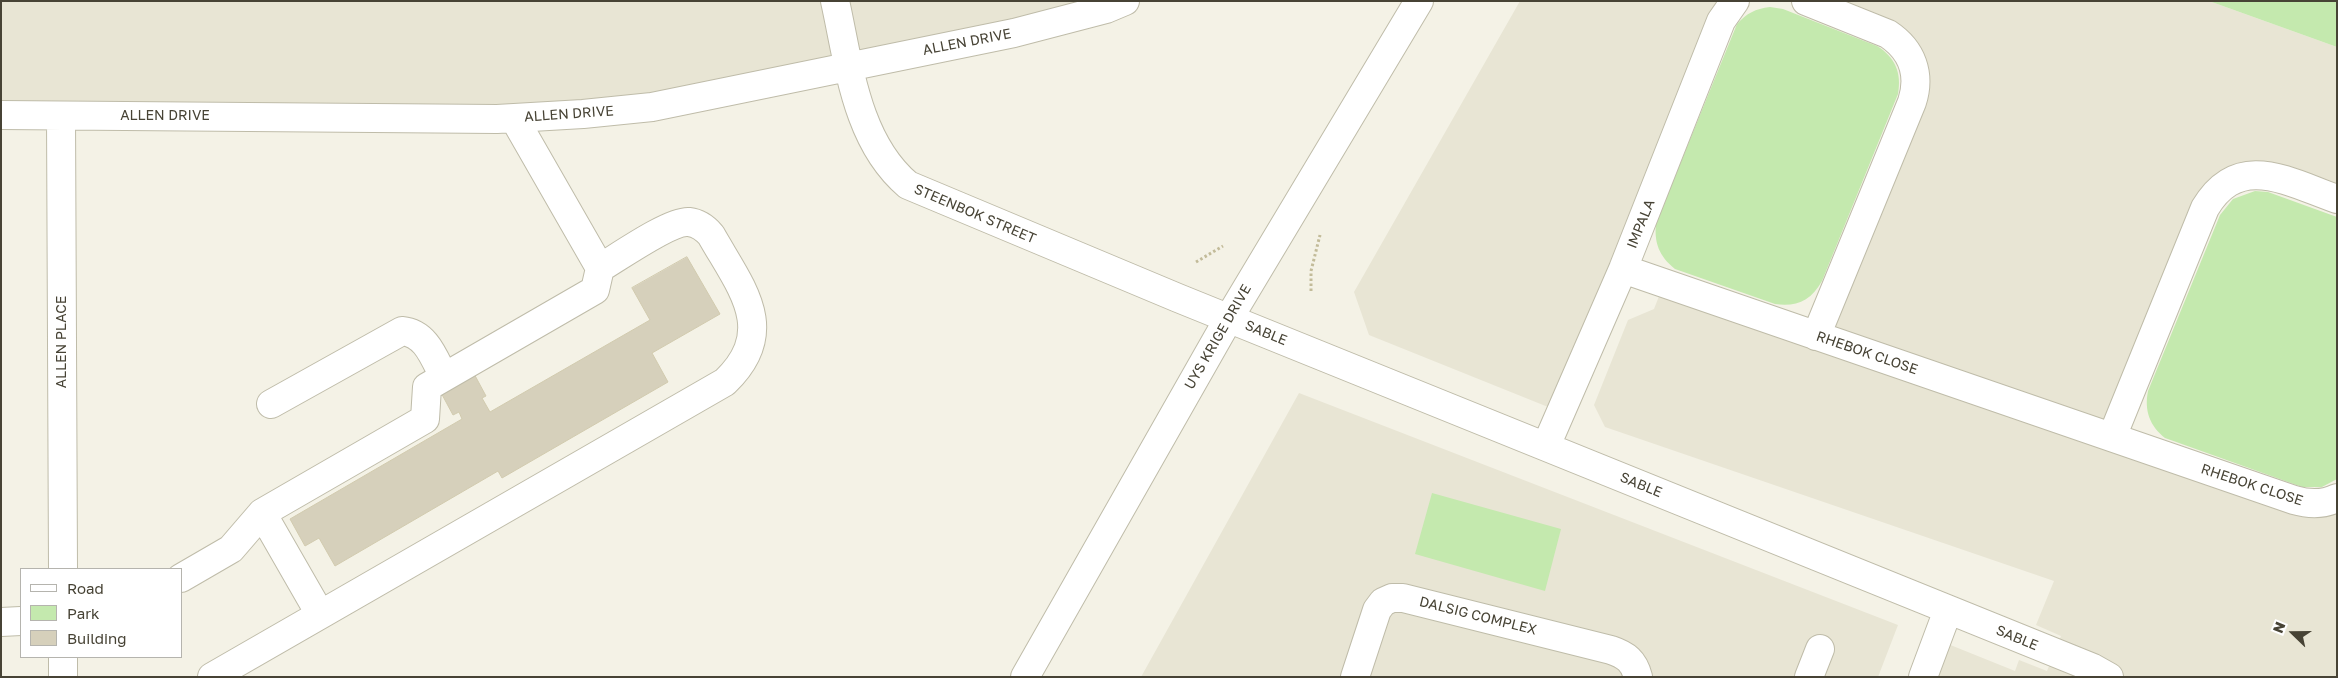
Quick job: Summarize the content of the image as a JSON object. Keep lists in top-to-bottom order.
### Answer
{
  "streets": {
    "street": [
      "ALLEN DRIVE",
      "STEENBOK STREET",
      "IMPALA",
      "SABLE",
      "UYS KRIGE DRIVE",
      "ALLEN PLACE",
      "RHEBOK CLOSE",
      "DALSIG COMPLEX"
    ]
  },
  "crossings": [
    ["ALLEN DRIVE", "STEENBOK STREET"],
    ["ALLEN DRIVE", "ALLEN PLACE"],
    ["STEENBOK STREET", "SABLE"],
    ["STEENBOK STREET", "UYS KRIGE DRIVE"],
    ["IMPALA", "SABLE"],
    ["IMPALA", "RHEBOK CLOSE"],
    ["SABLE", "UYS KRIGE DRIVE"]
  ],
  "legend": ["Road", "Park", "Building"],
  "north": "left"
}
